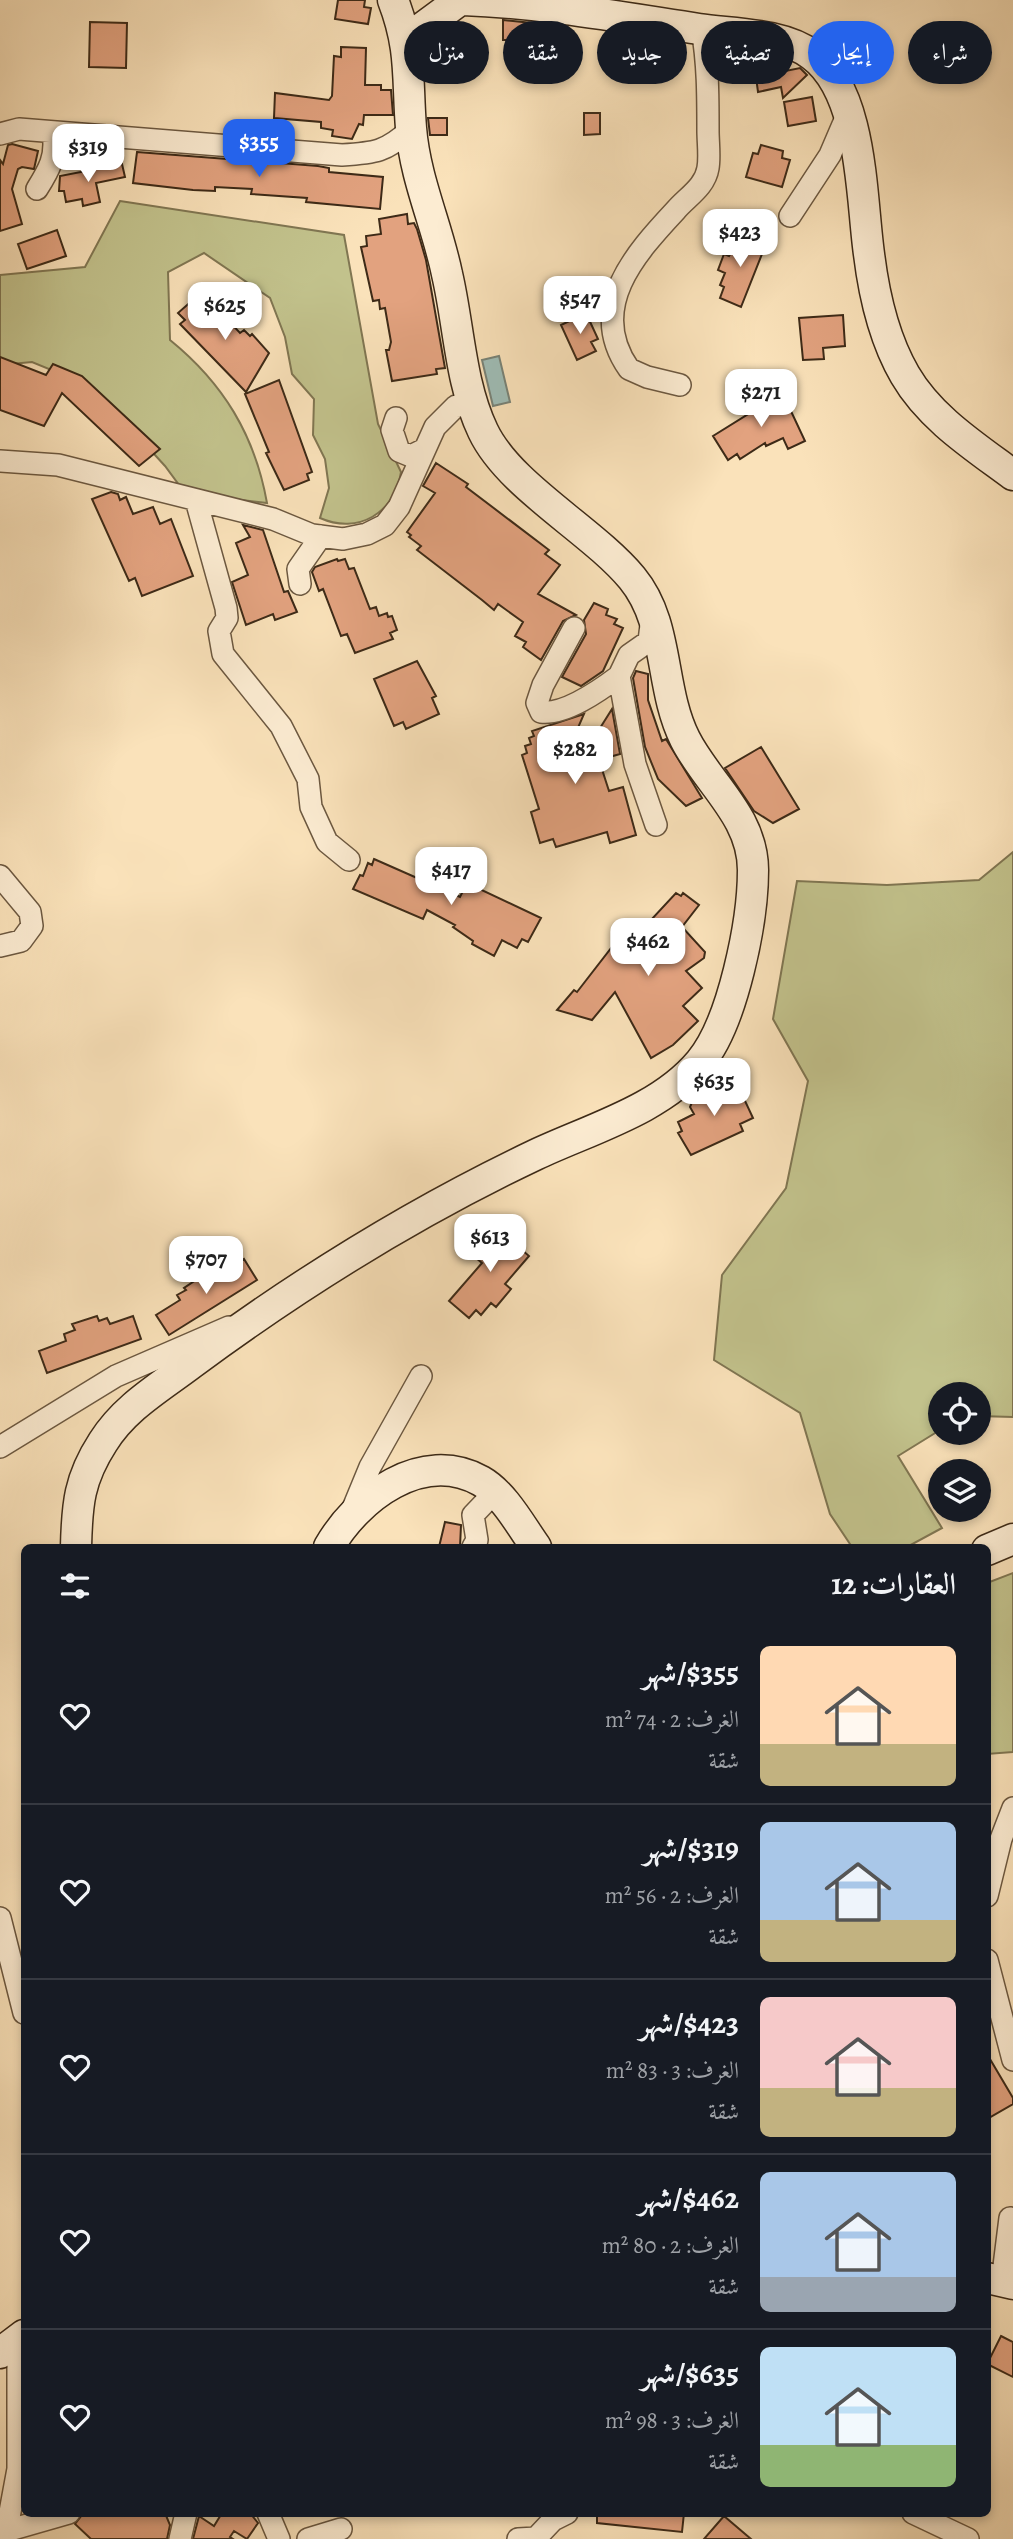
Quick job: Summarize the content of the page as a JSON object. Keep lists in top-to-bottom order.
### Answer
{
  "page": {
    "chip": [
      "شراء",
      "إيجار",
      "تصفية",
      "جديد",
      "شقة",
      "منزل"
    ],
    "price": [
      "$355",
      "$319",
      "$423",
      "$547",
      "$625",
      "$271",
      "$282",
      "$417",
      "$462",
      "$635",
      "$613",
      "$707"
    ],
    "heading": "العقارات: 12",
    "list": [
      {
        "name": "$355/شهر",
        "note": "الغرف: 2 · 74 m² · شقة"
      },
      {
        "name": "$319/شهر",
        "note": "الغرف: 2 · 56 m² · شقة"
      },
      {
        "name": "$423/شهر",
        "note": "الغرف: 3 · 83 m² · شقة"
      },
      {
        "name": "$462/شهر",
        "note": "الغرف: 2 · 80 m² · شقة"
      },
      {
        "name": "$635/شهر",
        "note": "الغرف: 3 · 98 m² · شقة"
      }
    ]
  }
}
